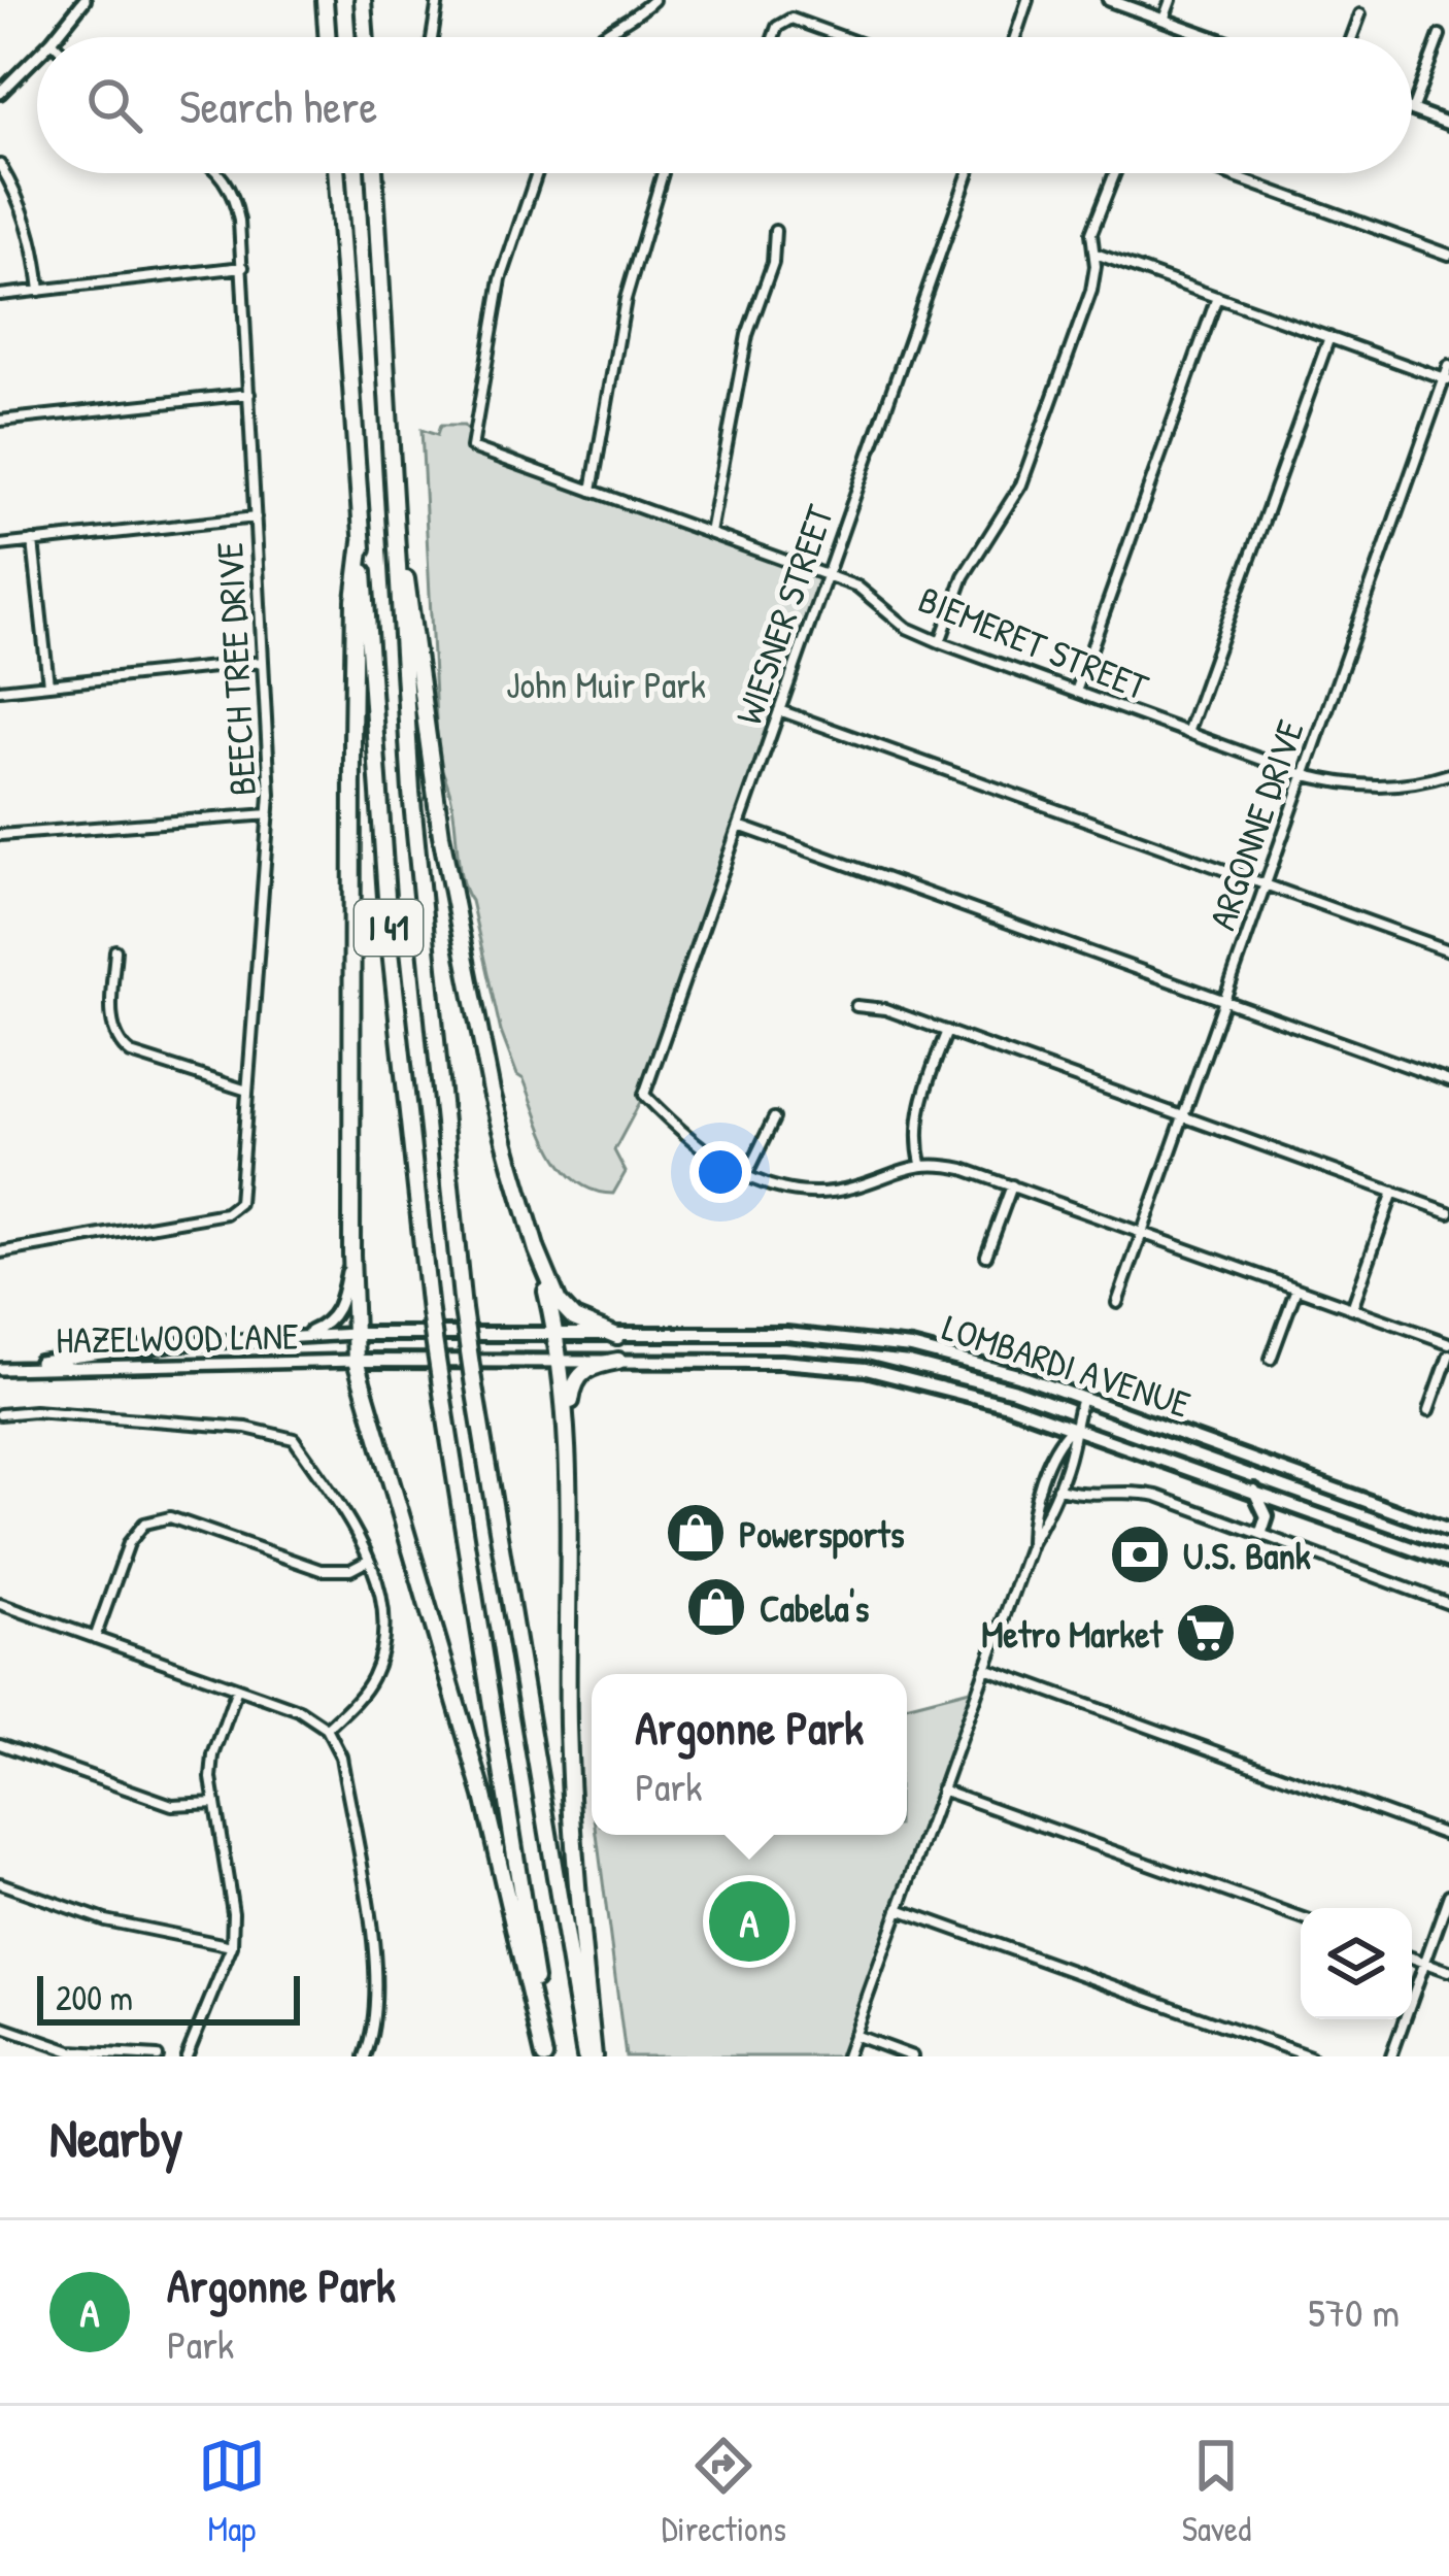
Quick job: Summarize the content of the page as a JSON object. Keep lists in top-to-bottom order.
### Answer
{
  "streets": {
    "highway": ["I 41"],
    "main road": ["LOMBARDI AVENUE"],
    "street": [
      "WIESNER STREET",
      "BIEMERET STREET",
      "BEECH TREE DRIVE",
      "ARGONNE DRIVE",
      "HAZELWOOD LANE"
    ]
  },
  "crossings": [
    ["WIESNER STREET", "BIEMERET STREET"],
    ["BIEMERET STREET", "ARGONNE DRIVE"],
    ["HAZELWOOD LANE", "LOMBARDI AVENUE"]
  ],
  "parks": ["John Muir Park"],
  "places": {
    "shop": ["Powersports", "Cabela's"],
    "bank": ["U.S. Bank"],
    "supermarket": ["Metro Market"]
  },
  "scale_bar": "200 m",
  "page": {
    "search": "Search here",
    "popup": ["Argonne Park", "Park"],
    "pins": "A",
    "scale": "200 m",
    "heading": "Nearby",
    "list": [
      {
        "mark": "A",
        "name": "Argonne Park",
        "note": "Park",
        "value": "570 m"
      }
    ],
    "nav": ["Map", "Directions", "Saved"]
  }
}
